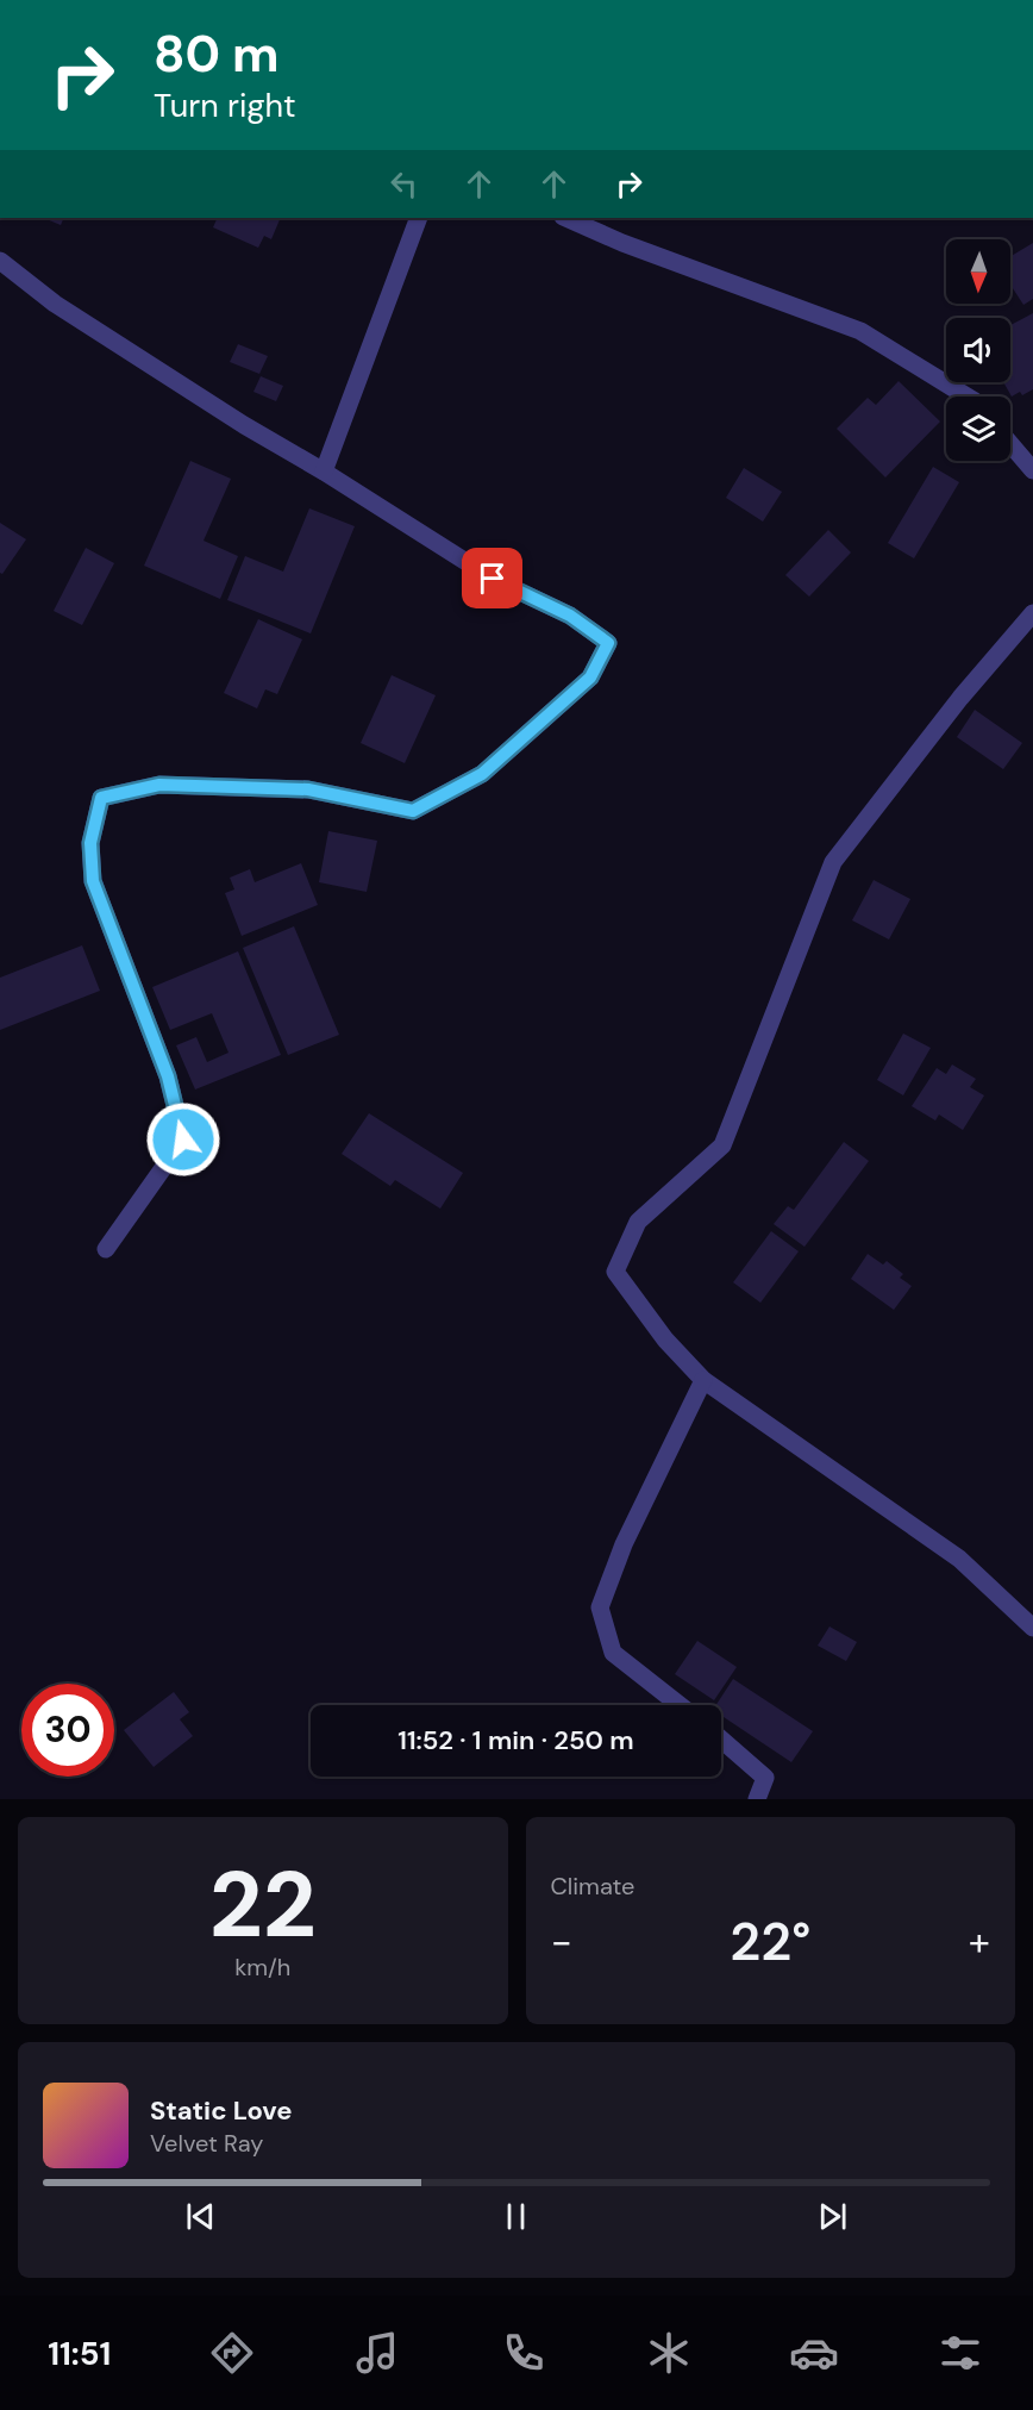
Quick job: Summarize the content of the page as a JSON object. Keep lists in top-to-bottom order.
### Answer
{
  "north": "bottom",
  "page": {
    "turn": ["80 m", "Turn right"],
    "limit": "30",
    "trip": "11:52 · 1 min · 250 m",
    "tile": [
      ["22", "km/h"],
      "Climate"
    ],
    "heat": ["−", "22°", "+"],
    "song": ["Static Love", "Velvet Ray"],
    "tabs": "11:51"
  }
}
